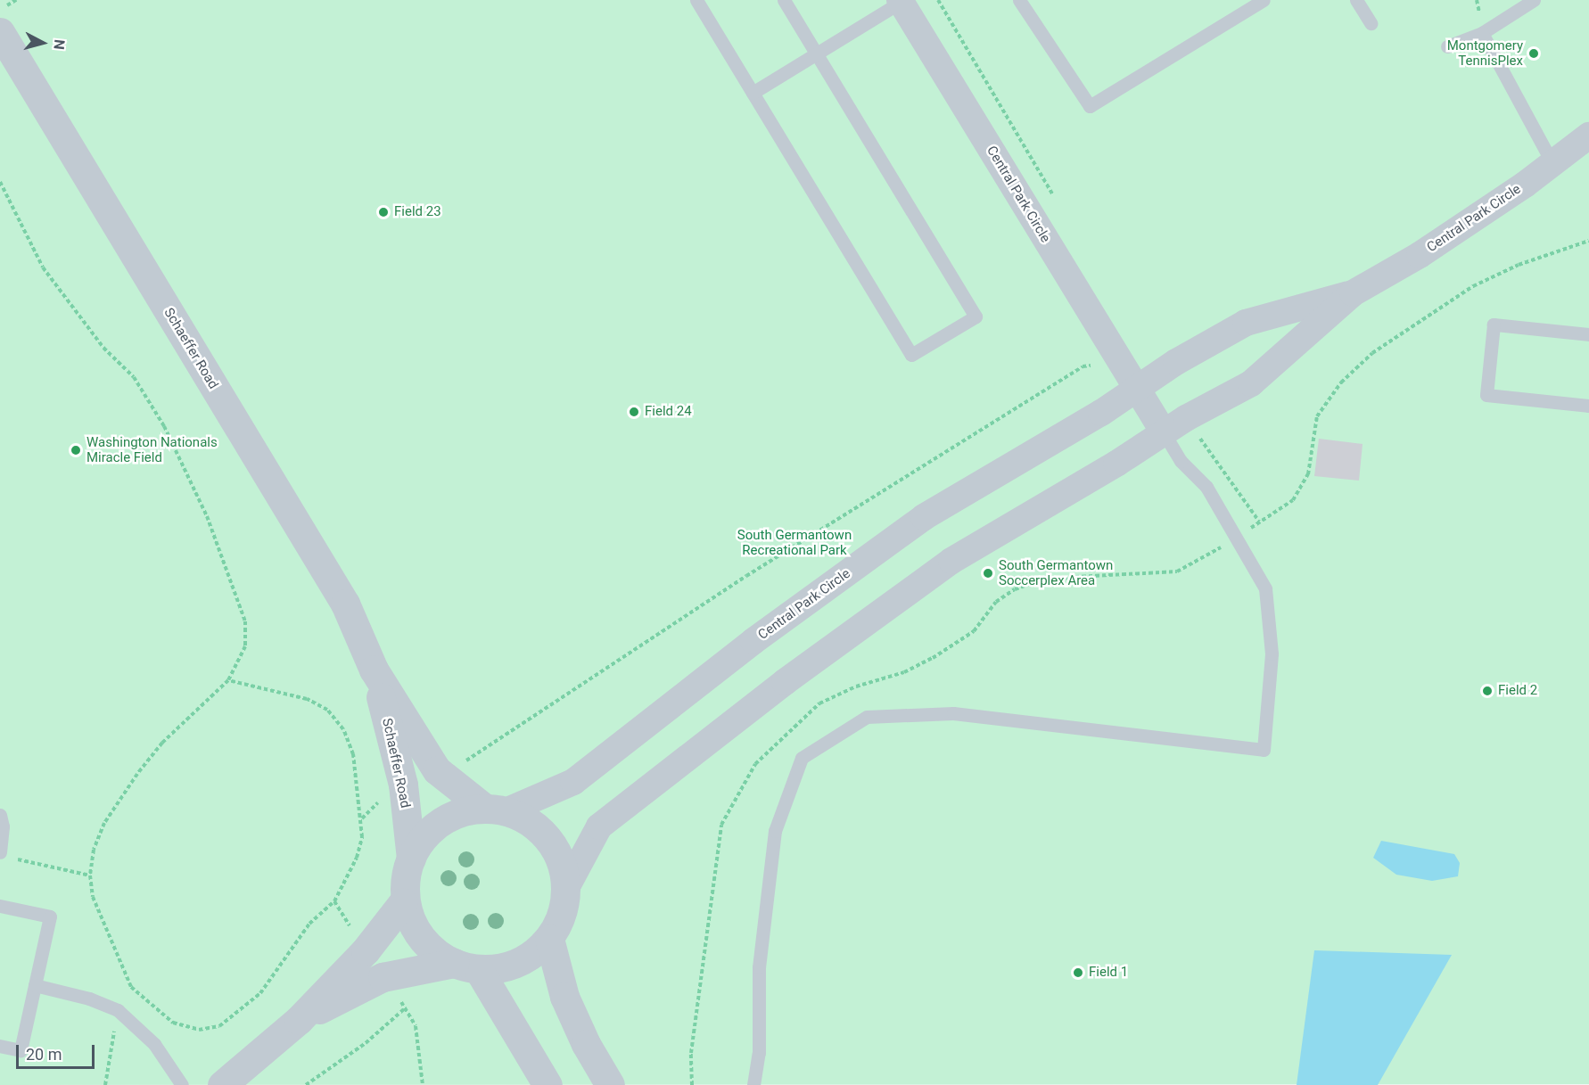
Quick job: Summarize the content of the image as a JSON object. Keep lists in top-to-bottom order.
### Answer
{
  "streets": {
    "street": ["Central Park Circle", "Schaeffer Road"]
  },
  "crossings": [
    ["Central Park Circle", "Schaeffer Road"]
  ],
  "parks": ["South Germantown Recreational Park"],
  "places": [
    "Montgomery TennisPlex",
    "Field 23",
    "Field 24",
    "Washington Nationals Miracle Field",
    "South Germantown Soccerplex Area",
    "Field 2",
    "Field 1"
  ],
  "scale_bar": "20 m",
  "north": "right"
}
